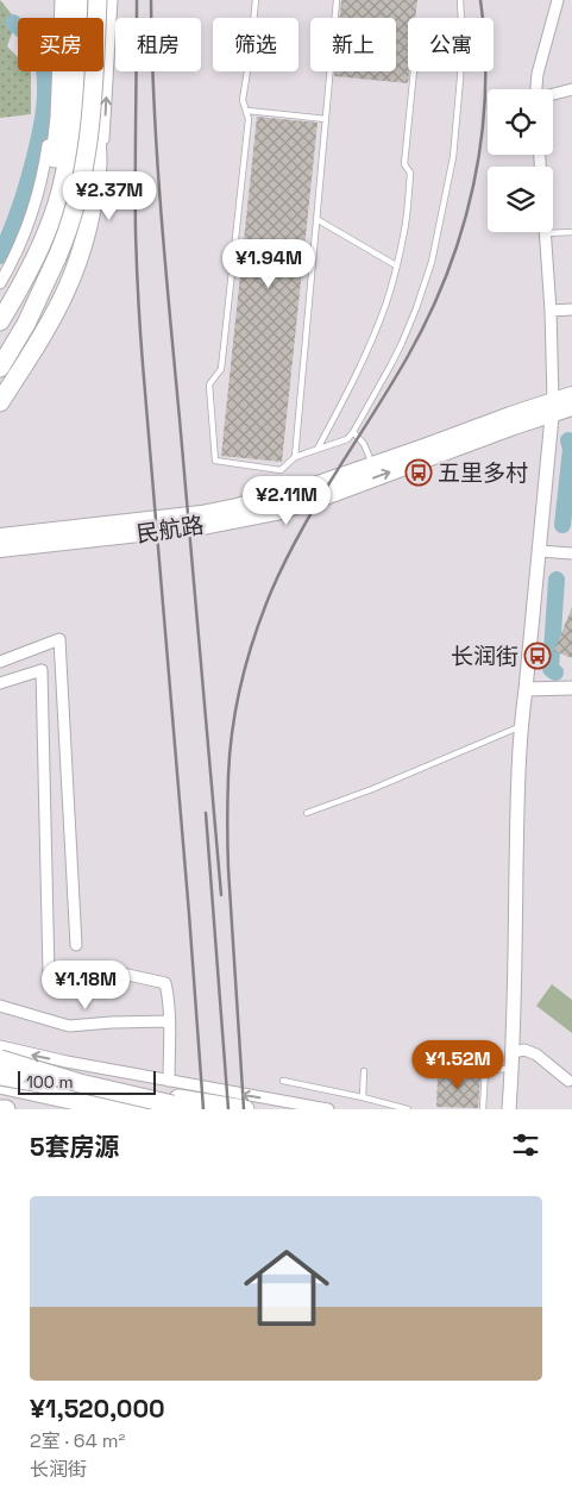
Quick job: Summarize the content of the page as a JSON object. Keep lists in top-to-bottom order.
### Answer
{
  "streets": {
    "main road": ["民航路"]
  },
  "places": {
    "bus stop": ["五里多村", "长润街"]
  },
  "scale_bar": "100 m",
  "page": {
    "chip": [
      "买房",
      "租房",
      "筛选",
      "新上",
      "公寓"
    ],
    "price": [
      "¥2.37M",
      "¥1.94M",
      "¥2.11M",
      "¥1.18M",
      "¥1.52M"
    ],
    "scale": "100 m",
    "heading": "5套房源",
    "list": [
      {
        "name": "¥1,520,000",
        "note": "2室 · 64 m² · 长润街"
      }
    ]
  }
}
